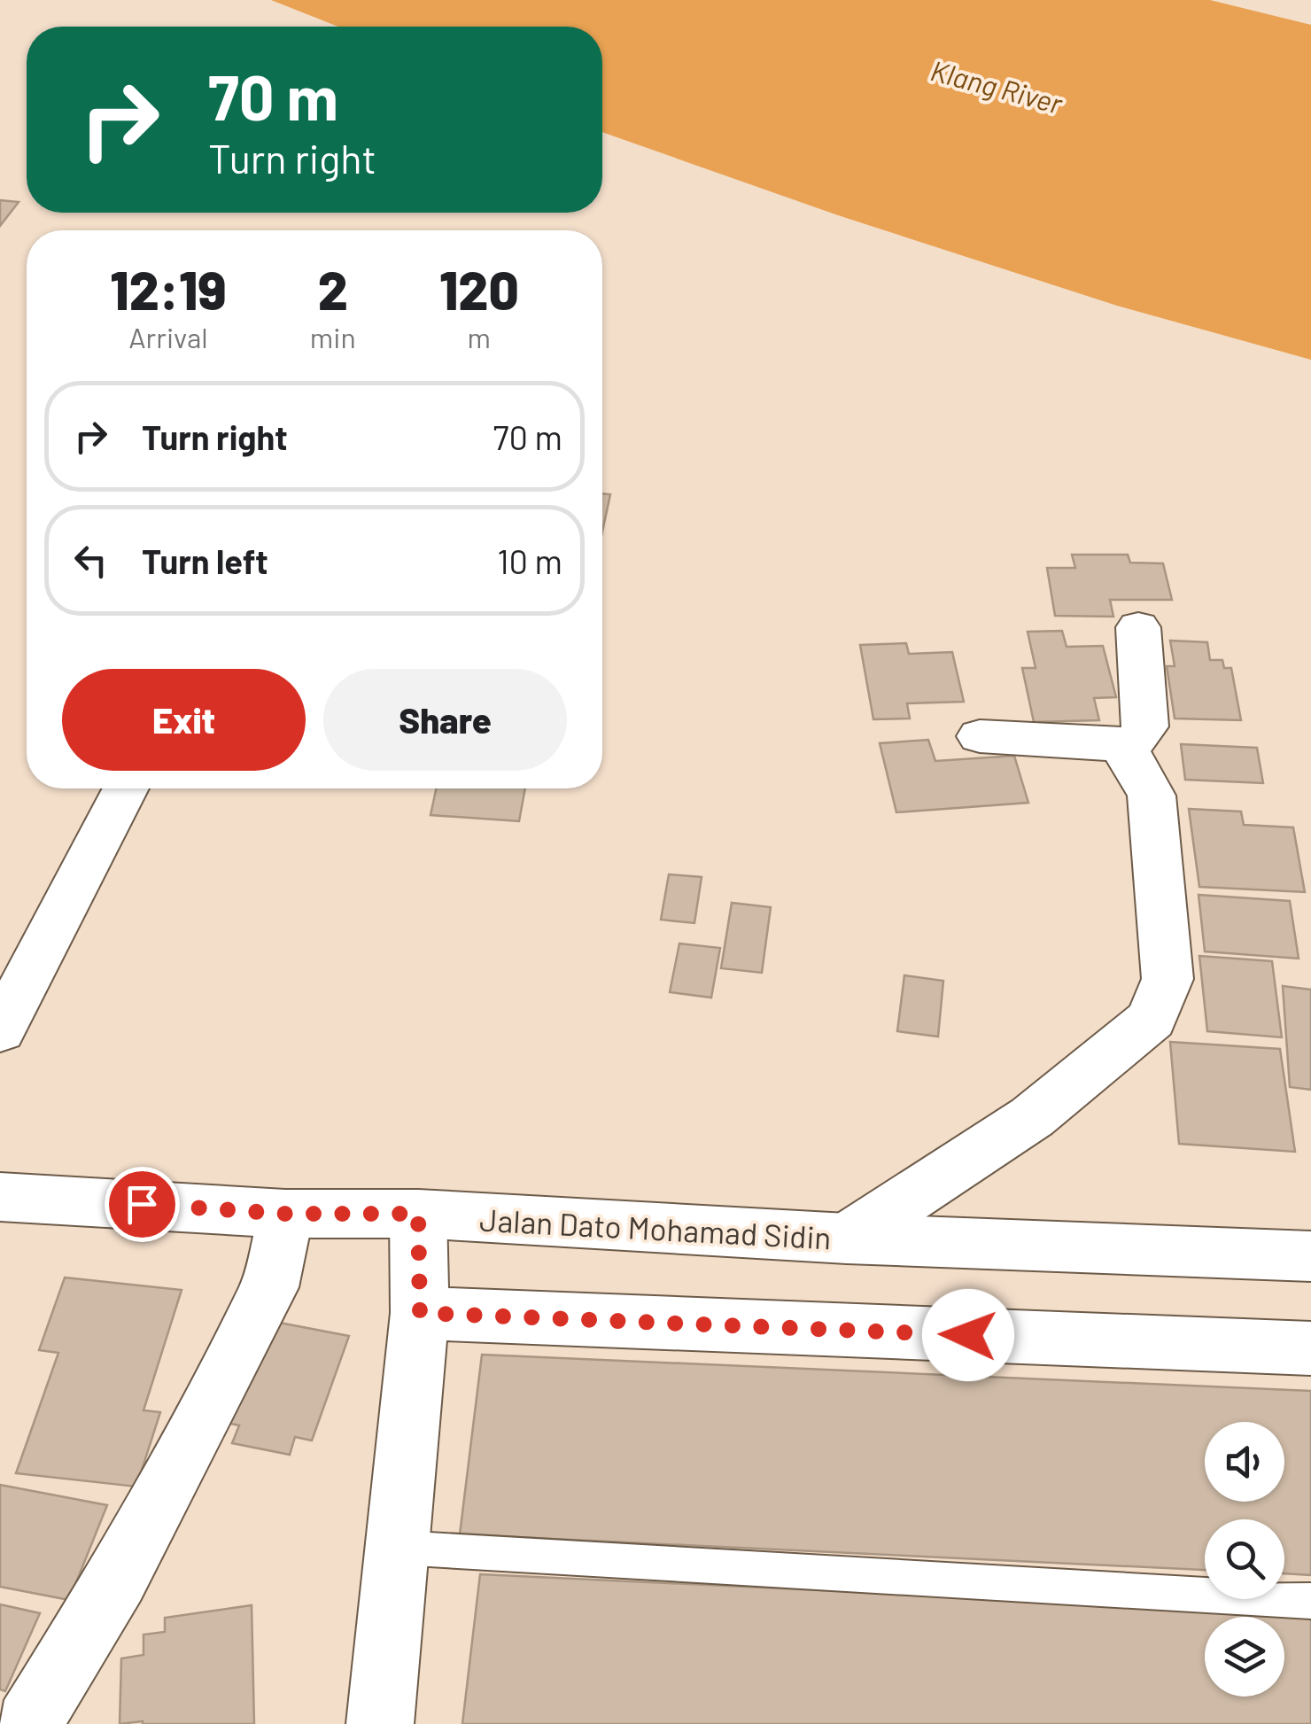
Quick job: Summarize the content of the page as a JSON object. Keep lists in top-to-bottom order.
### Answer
{
  "streets": {
    "street": ["Jalan Dato Mohamad Sidin"]
  },
  "water": ["Klang River"],
  "page": {
    "turn": ["70 m", "Turn right"],
    "eta": [
      "12:19",
      "Arrival",
      "2",
      "min",
      "120",
      "m"
    ],
    "list": [
      {
        "name": "Turn right",
        "value": "70 m"
      },
      {
        "name": "Turn left",
        "value": "10 m"
      }
    ],
    "buttons": ["Exit", "Share"]
  }
}
